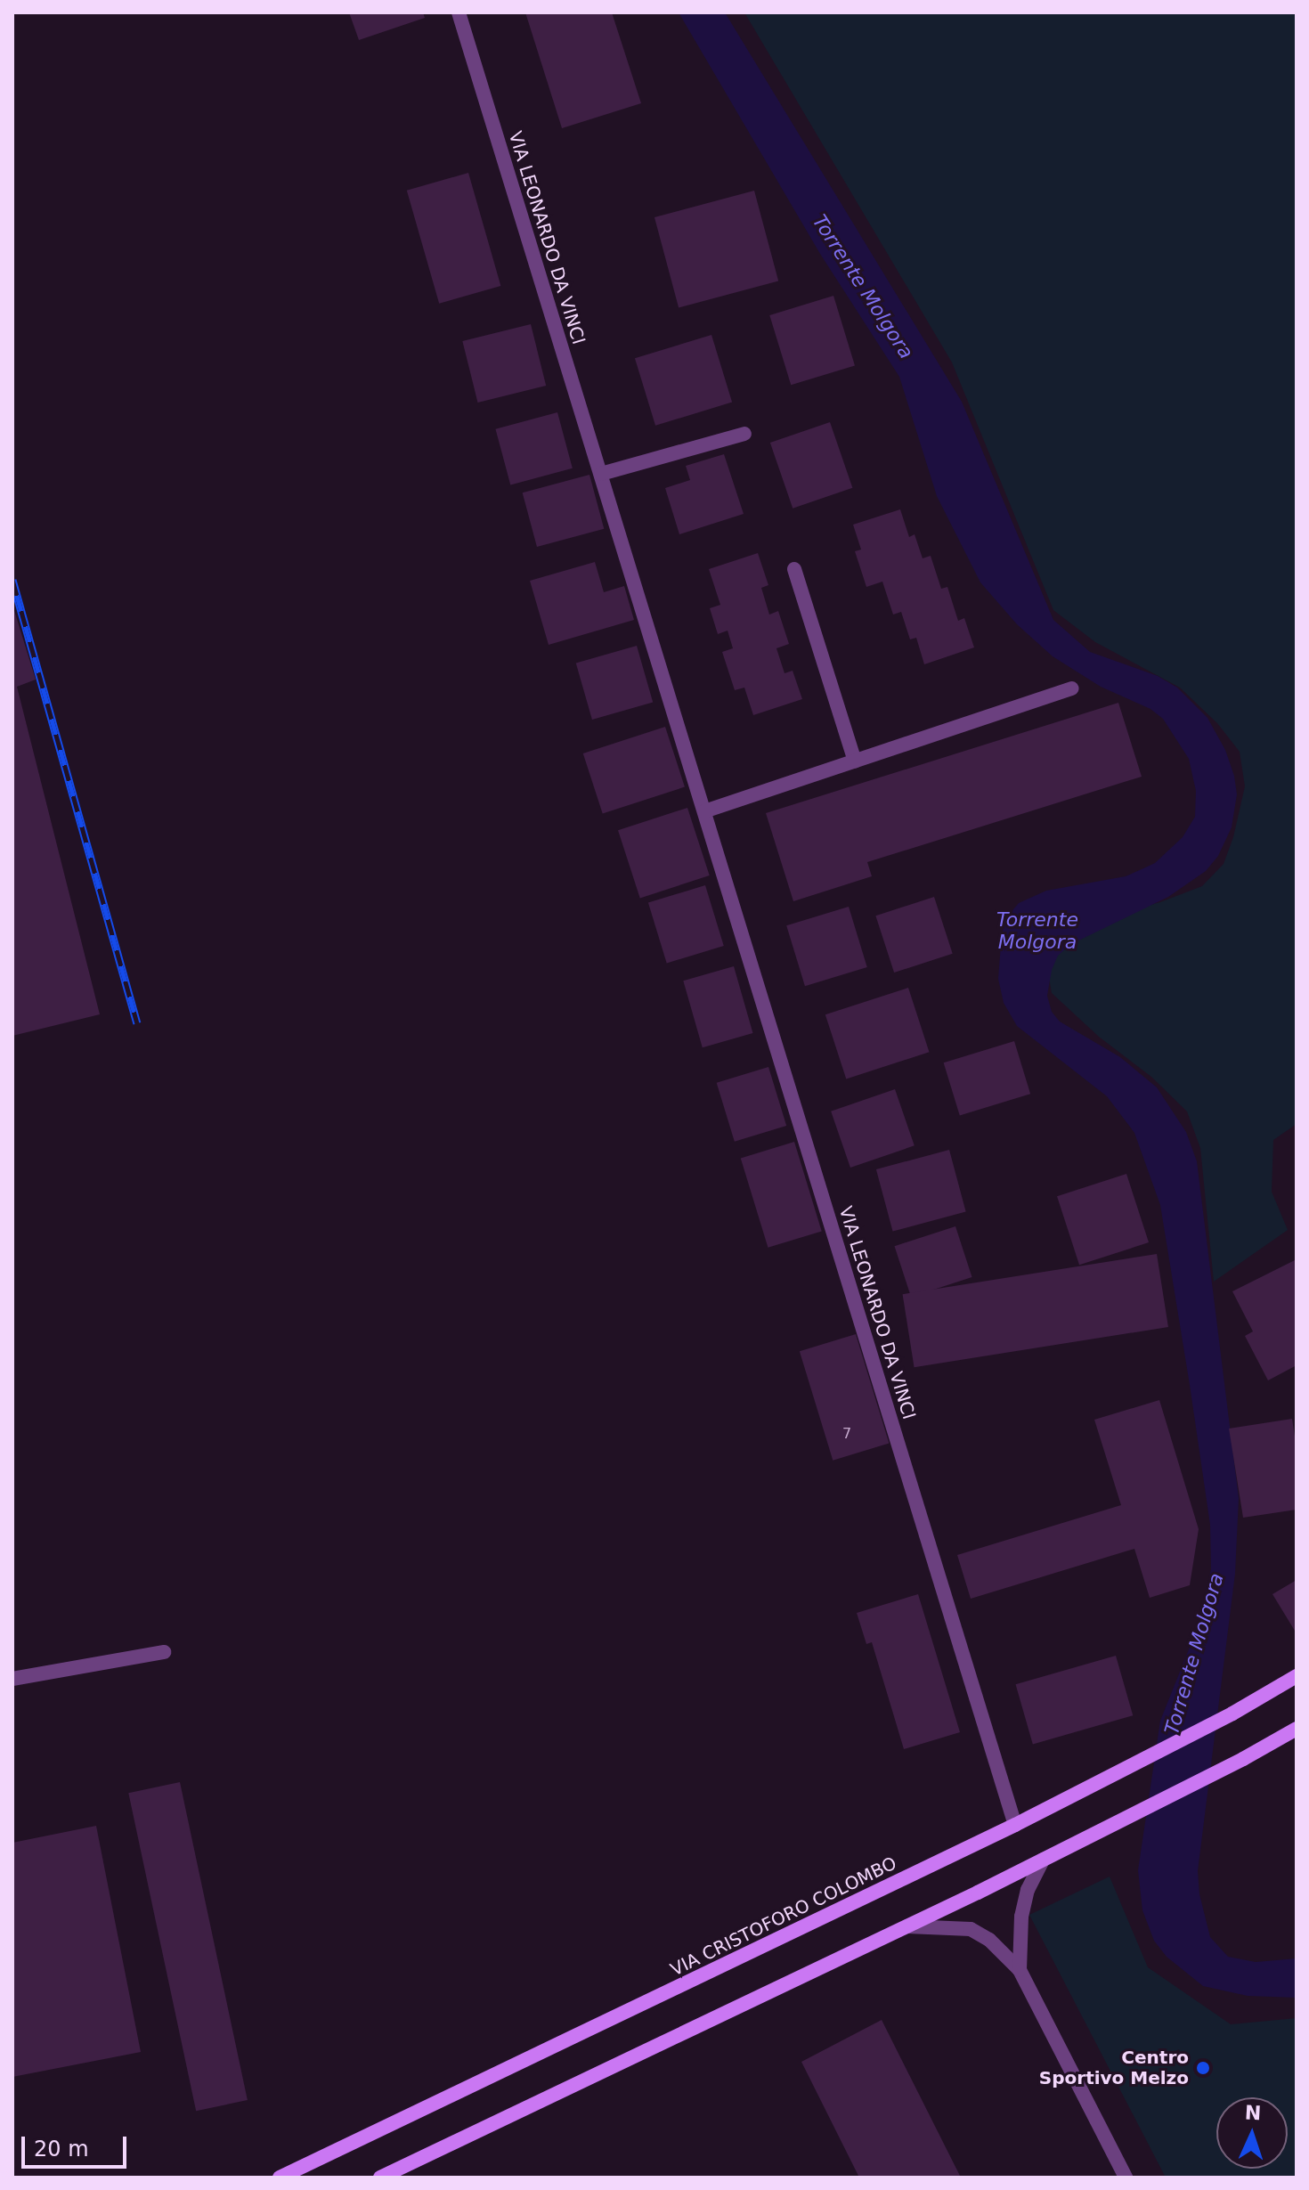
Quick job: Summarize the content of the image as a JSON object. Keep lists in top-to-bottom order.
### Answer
{
  "streets": {
    "street": ["VIA LEONARDO DA VINCI", "VIA CRISTOFORO COLOMBO"]
  },
  "crossings": [
    ["VIA LEONARDO DA VINCI", "VIA CRISTOFORO COLOMBO"]
  ],
  "water": ["Torrente Molgora"],
  "places": ["Centro Sportivo Melzo"],
  "house_numbers": ["7"],
  "scale_bar": "20 m",
  "north": "top"
}
